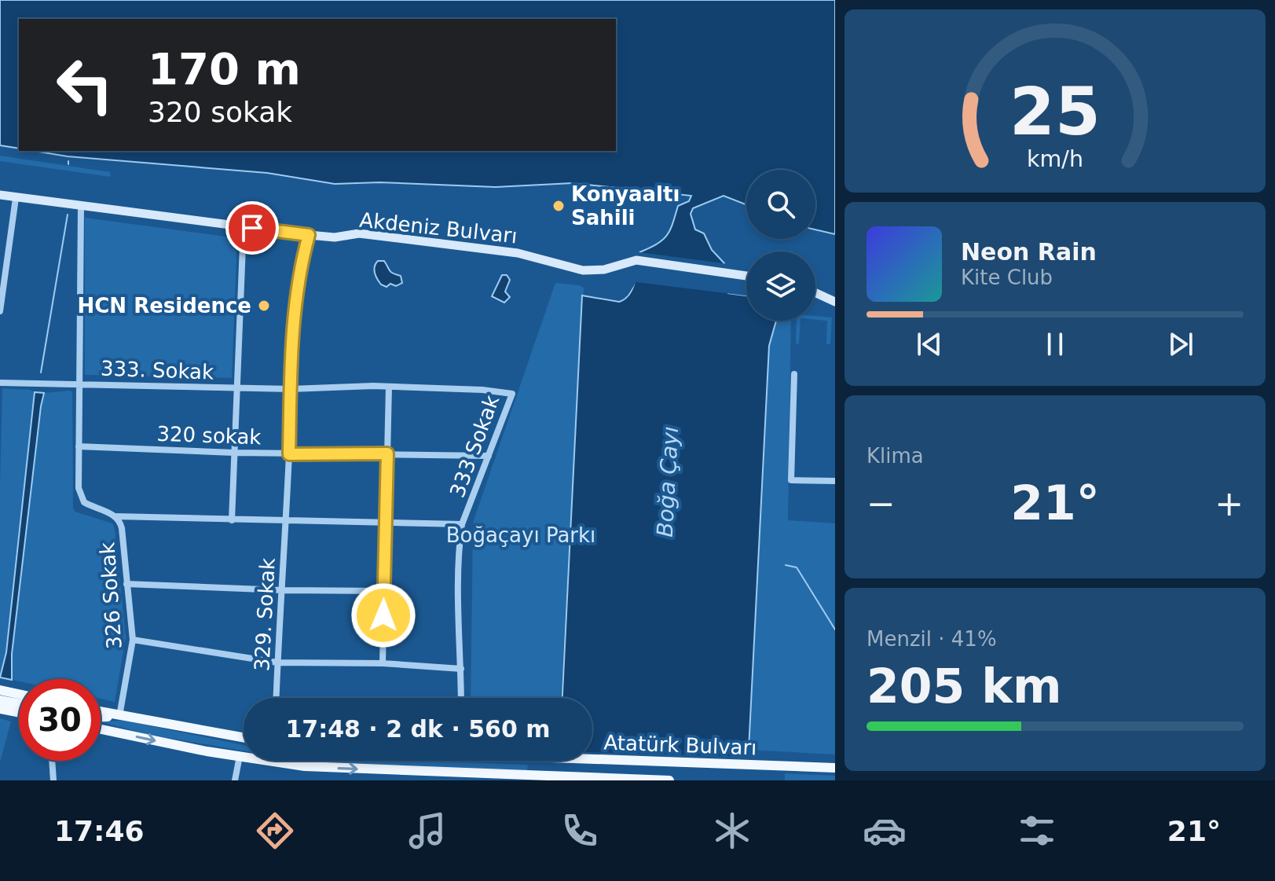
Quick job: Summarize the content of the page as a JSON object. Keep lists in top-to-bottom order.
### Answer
{
  "streets": {
    "main road": ["Akdeniz Bulvarı", "Atatürk Bulvarı"],
    "street": [
      "333. Sokak",
      "320 sokak",
      "333 Sokak",
      "326 Sokak",
      "329. Sokak"
    ]
  },
  "crossings": [
    ["Akdeniz Bulvarı", "326 Sokak"],
    ["Akdeniz Bulvarı", "329. Sokak"],
    ["333. Sokak", "333 Sokak"],
    ["333. Sokak", "326 Sokak"],
    ["320 sokak", "333 Sokak"],
    ["320 sokak", "326 Sokak"],
    ["320 sokak", "329. Sokak"],
    ["333 Sokak", "329. Sokak"]
  ],
  "water": ["Boğa Çayı"],
  "parks": ["Boğaçayı Parkı"],
  "places": ["Konyaaltı Sahili", "HCN Residence"],
  "page": {
    "turn": ["170 m", "320 sokak"],
    "song": ["Neon Rain", "Kite Club"],
    "tile": [
      "Klima",
      ["Menzil · 41%", "205 km"]
    ],
    "heat": ["−", "21°", "+"],
    "limit": "30",
    "trip": "17:48 · 2 dk · 560 m",
    "tabs": ["17:46", "21°"],
    "gauge": ["25", "km/h"]
  }
}
